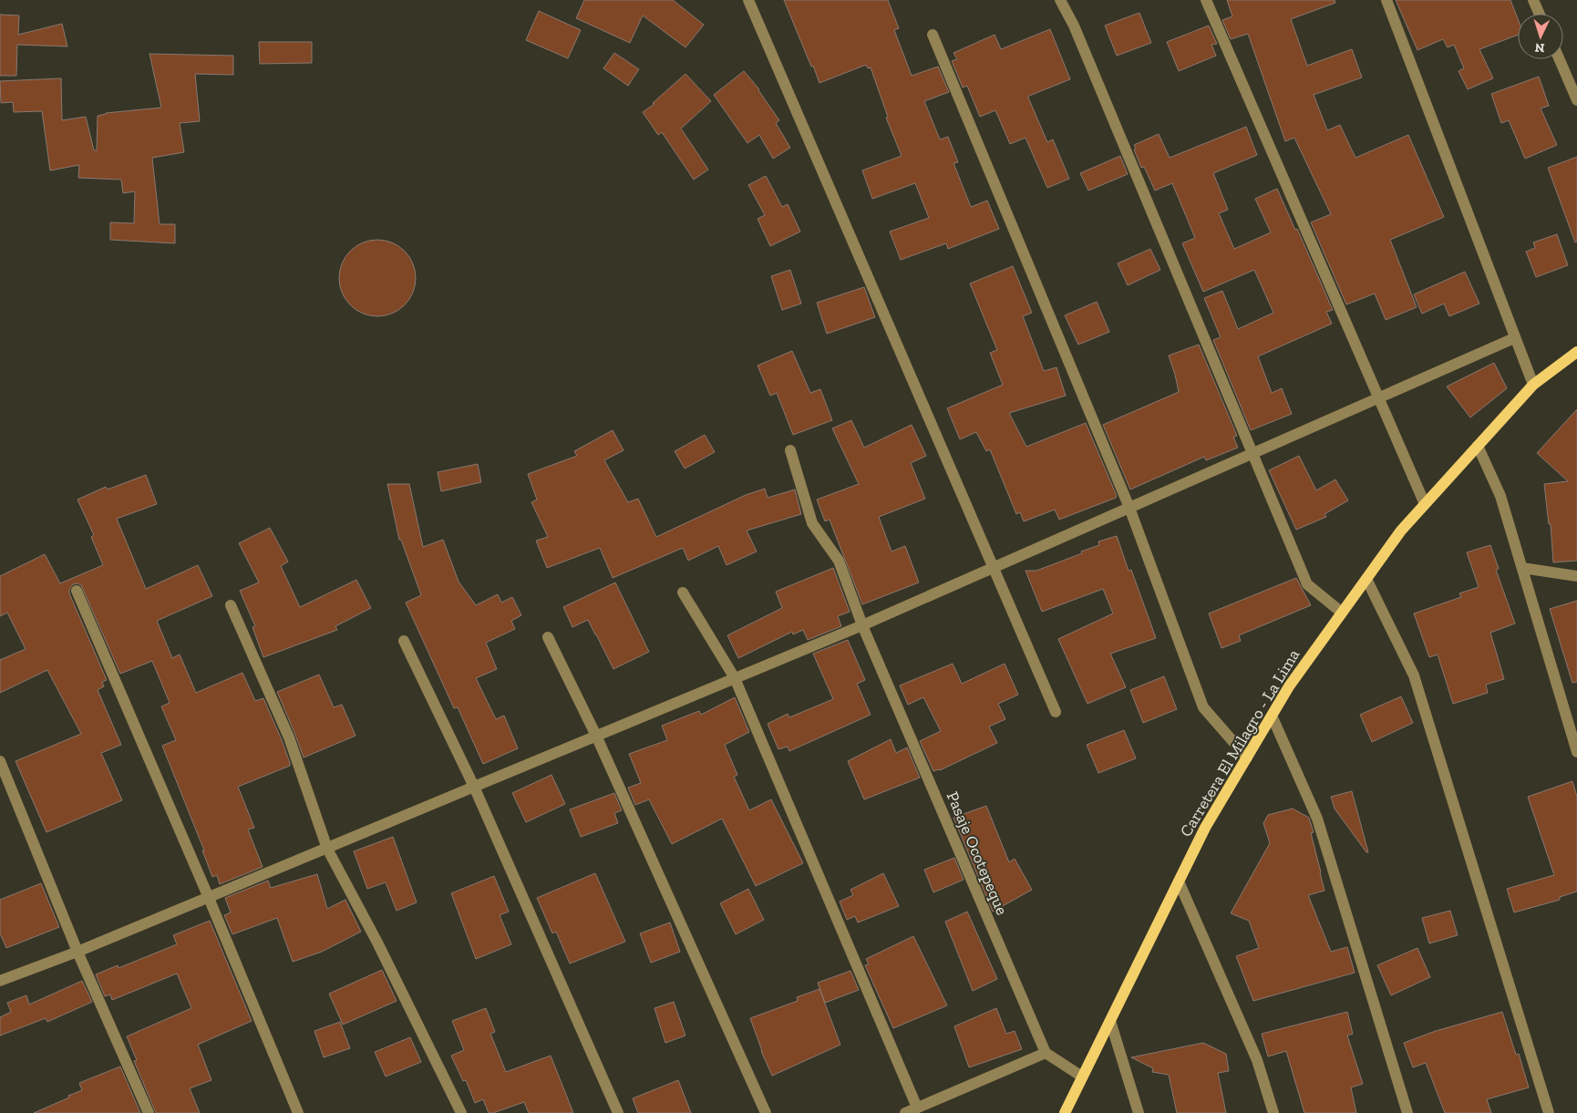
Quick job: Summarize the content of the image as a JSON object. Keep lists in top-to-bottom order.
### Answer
{
  "streets": {
    "main road": ["Carretera El Milagro - La Lima"],
    "street": ["Pasaje Ocotepeque"]
  },
  "north": "bottom"
}
